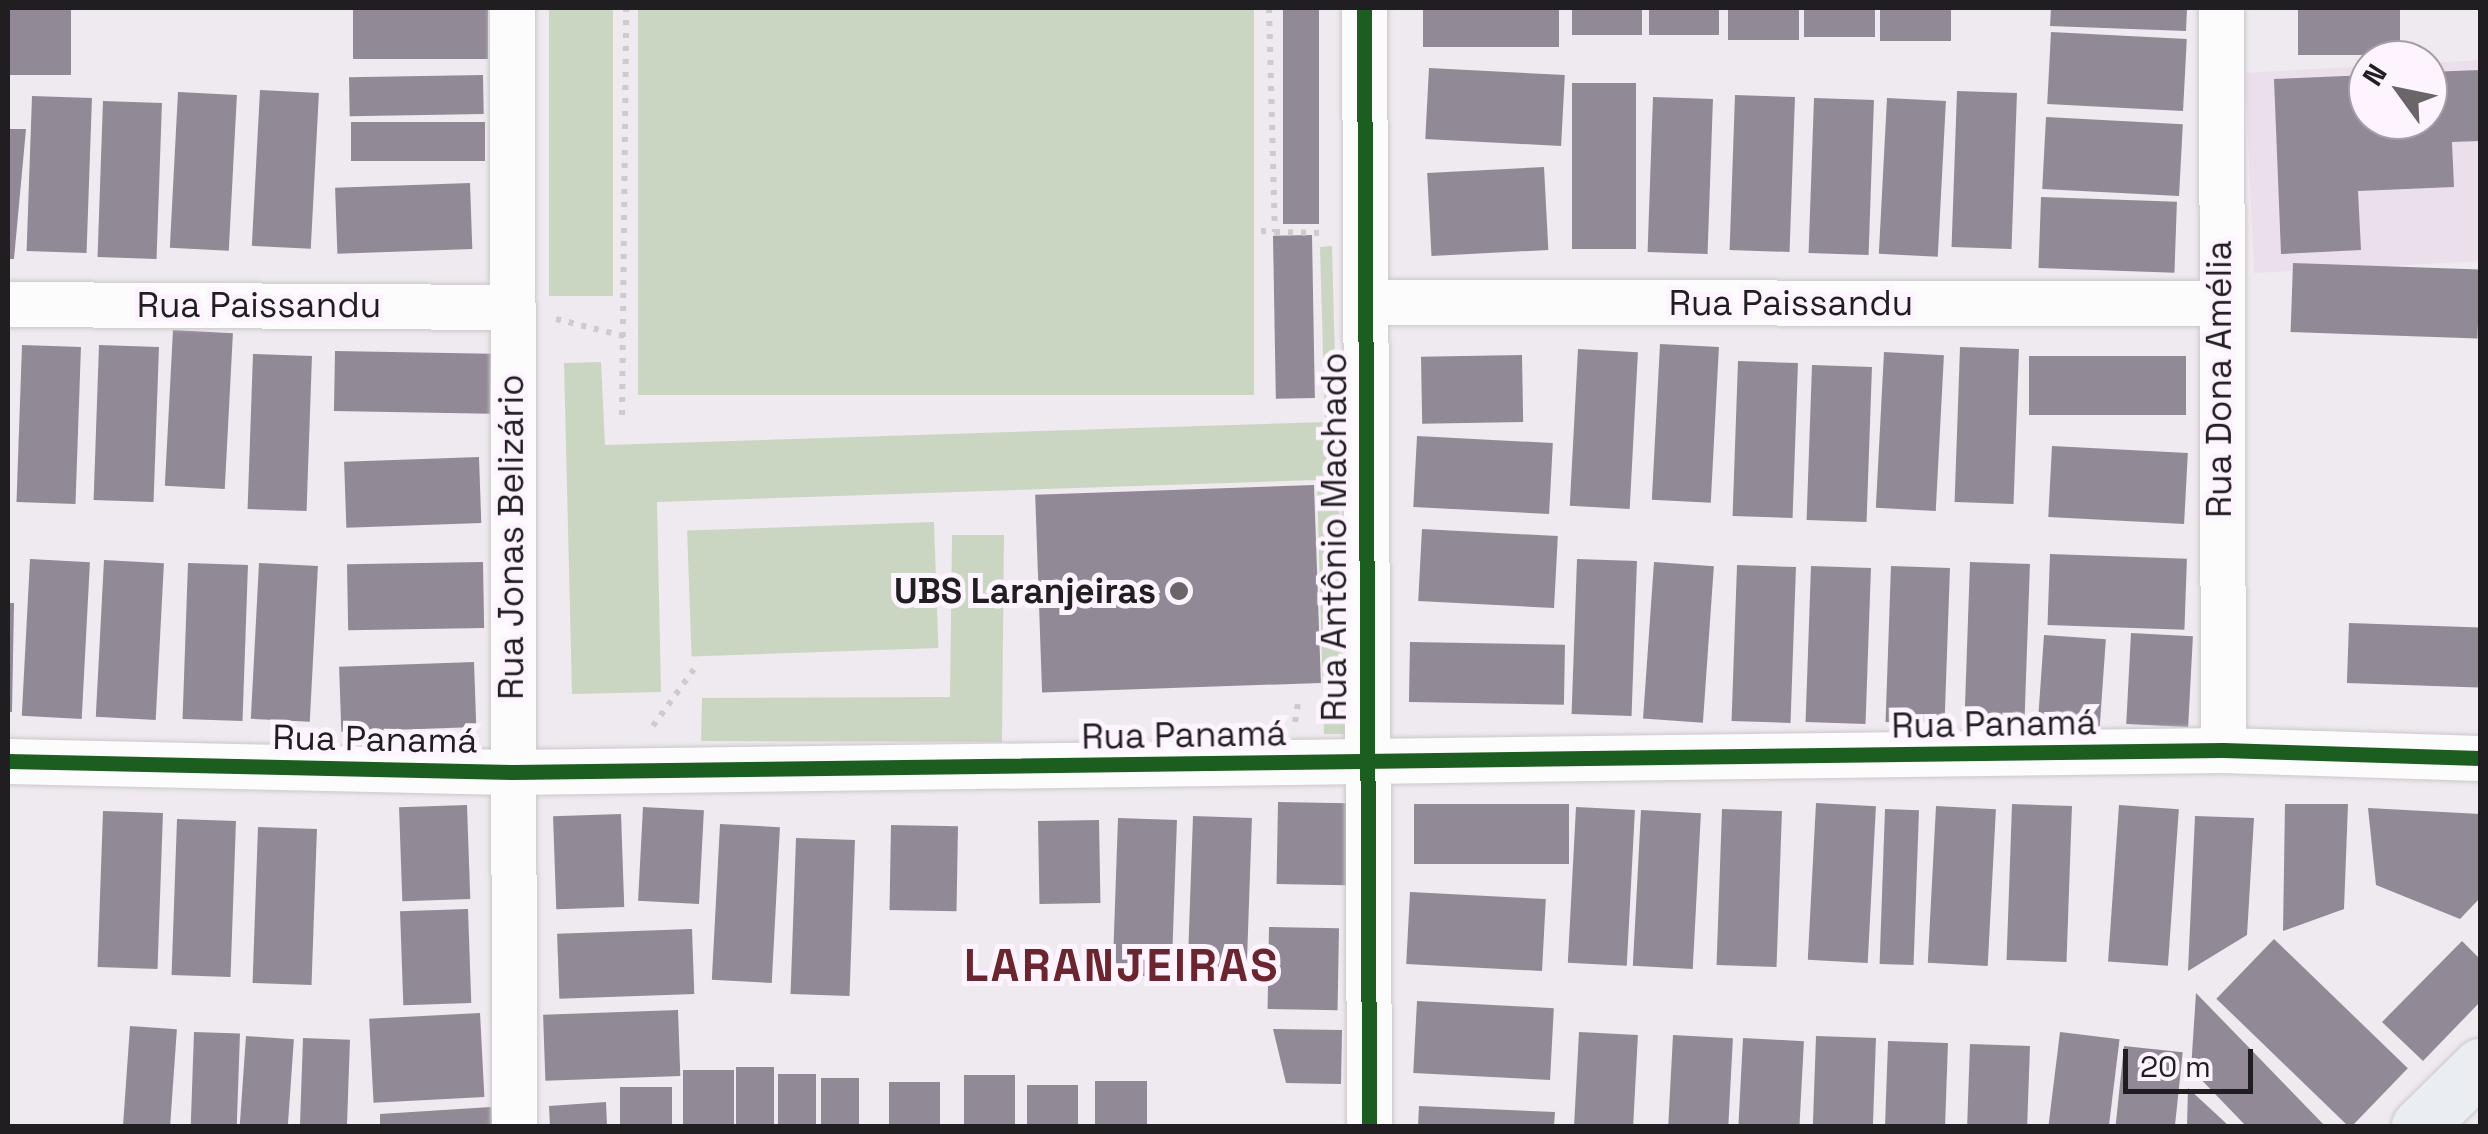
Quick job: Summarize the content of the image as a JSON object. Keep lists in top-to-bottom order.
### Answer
{
  "streets": {
    "street": [
      "Rua Paissandu",
      "Rua Dona Amélia",
      "Rua Jonas Belizário",
      "Rua Antônio Machado",
      "Rua Panamá"
    ]
  },
  "crossings": [
    ["Rua Paissandu", "Rua Dona Amélia"],
    ["Rua Paissandu", "Rua Jonas Belizário"],
    ["Rua Paissandu", "Rua Antônio Machado"],
    ["Rua Dona Amélia", "Rua Panamá"],
    ["Rua Jonas Belizário", "Rua Panamá"],
    ["Rua Antônio Machado", "Rua Panamá"]
  ],
  "districts": ["LARANJEIRAS"],
  "places": ["UBS Laranjeiras"],
  "scale_bar": "20 m",
  "north": "top left"
}
